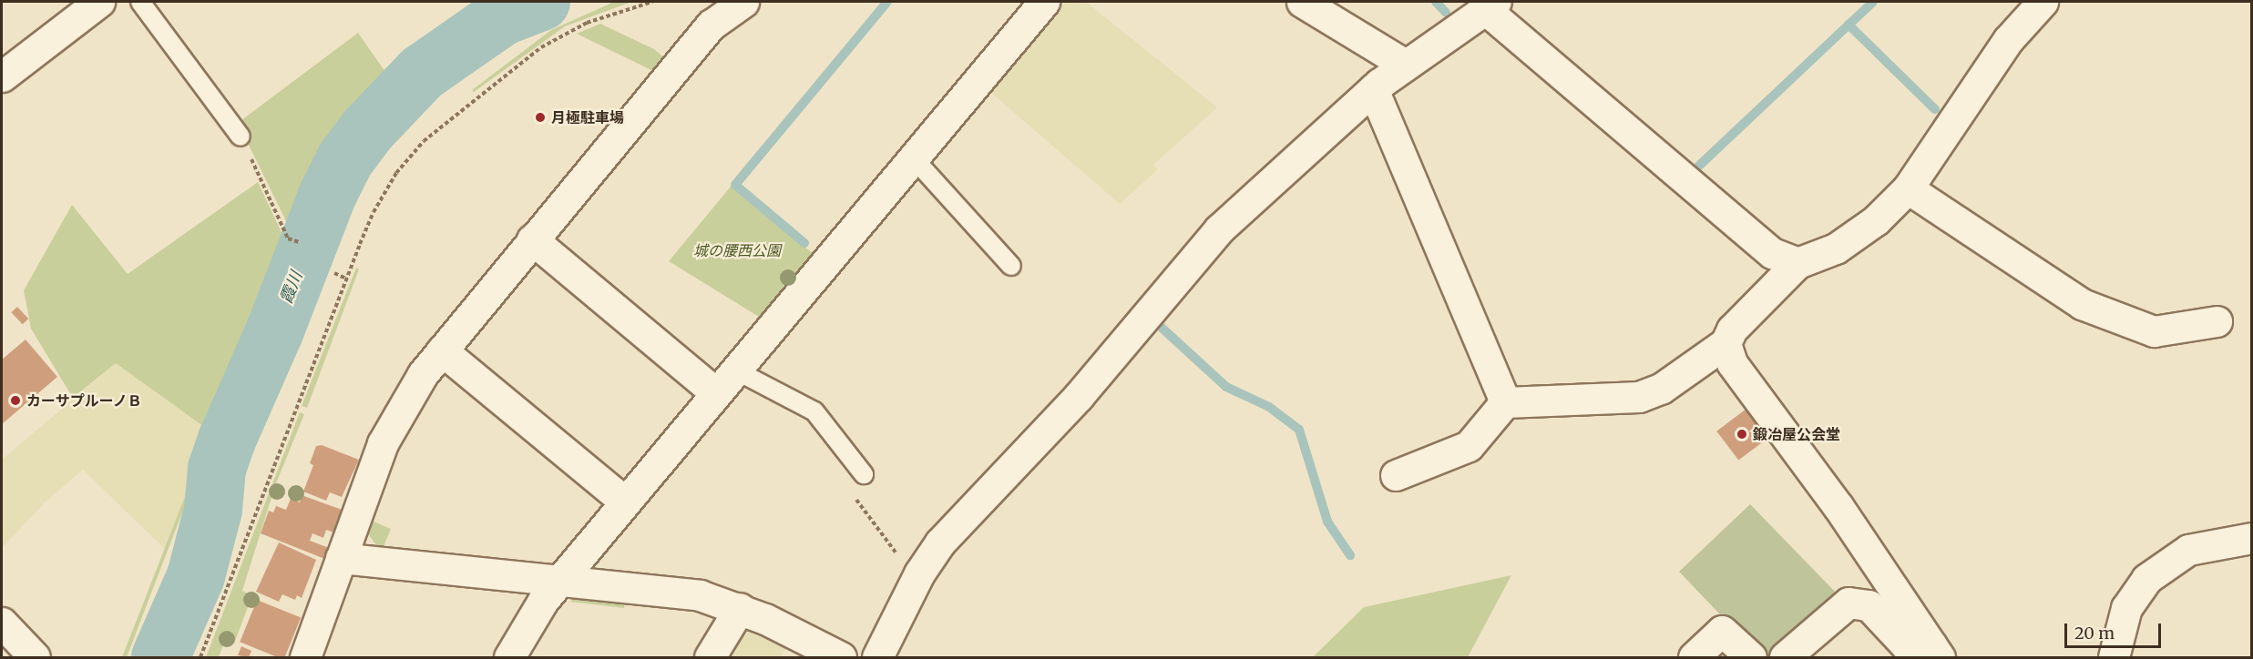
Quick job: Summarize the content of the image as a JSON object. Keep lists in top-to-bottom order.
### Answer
{
  "water": ["霞川"],
  "parks": ["城の腰西公園"],
  "places": ["月極駐車場", "カーサプルーノＢ", "鍛冶屋公会堂"],
  "scale_bar": "20 m"
}
